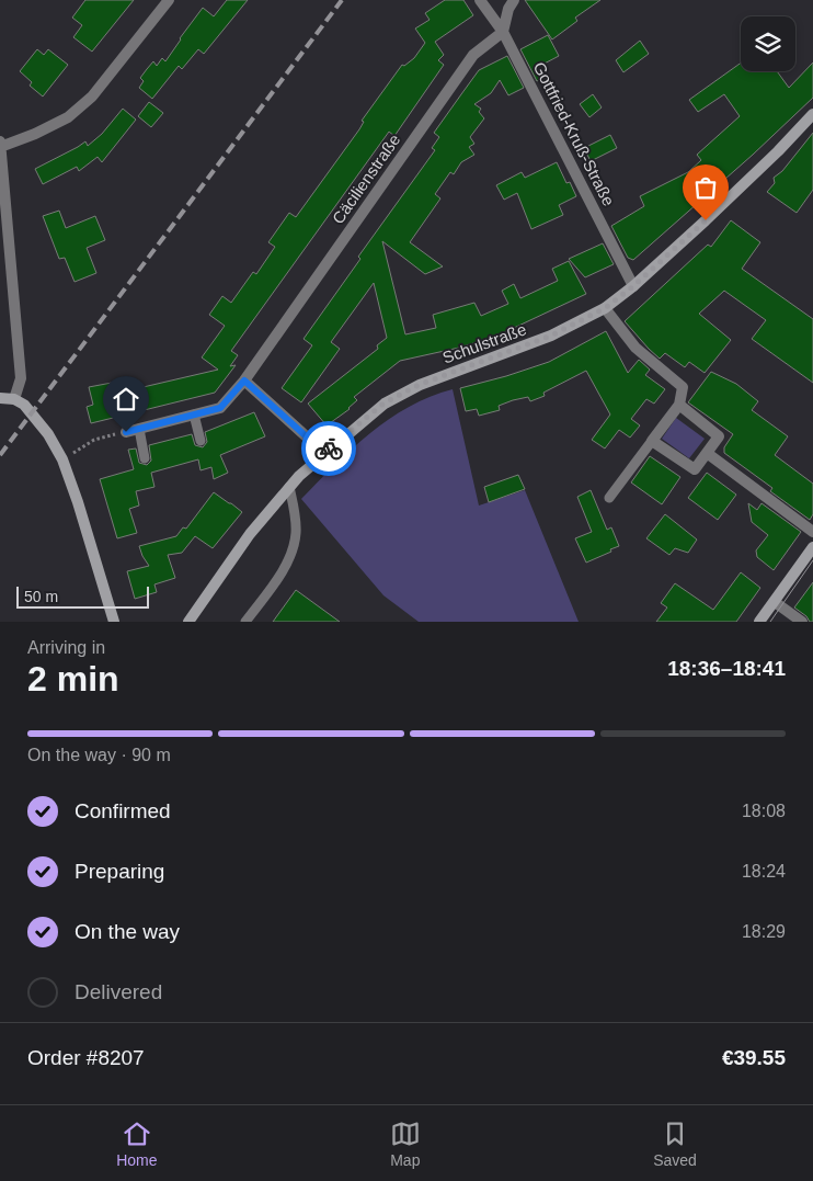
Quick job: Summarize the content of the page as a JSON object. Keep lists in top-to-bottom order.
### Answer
{
  "streets": {
    "street": ["Gottfried-Kruß-Straße", "Cäcilienstraße", "Schulstraße"]
  },
  "crossings": [
    ["Gottfried-Kruß-Straße", "Cäcilienstraße"],
    ["Gottfried-Kruß-Straße", "Schulstraße"]
  ],
  "scale_bar": "50 m",
  "page": {
    "scale": "50 m",
    "heading": ["2 min", "Arriving in", "18:36–18:41"],
    "panel": ["Order #8207", "€39.55"],
    "bar": "On the way · 90 m",
    "list": [
      ["Confirmed", "18:08"],
      ["Preparing", "18:24"],
      ["On the way", "18:29"],
      "Delivered"
    ],
    "tabs": ["Home", "Map", "Saved"]
  }
}
